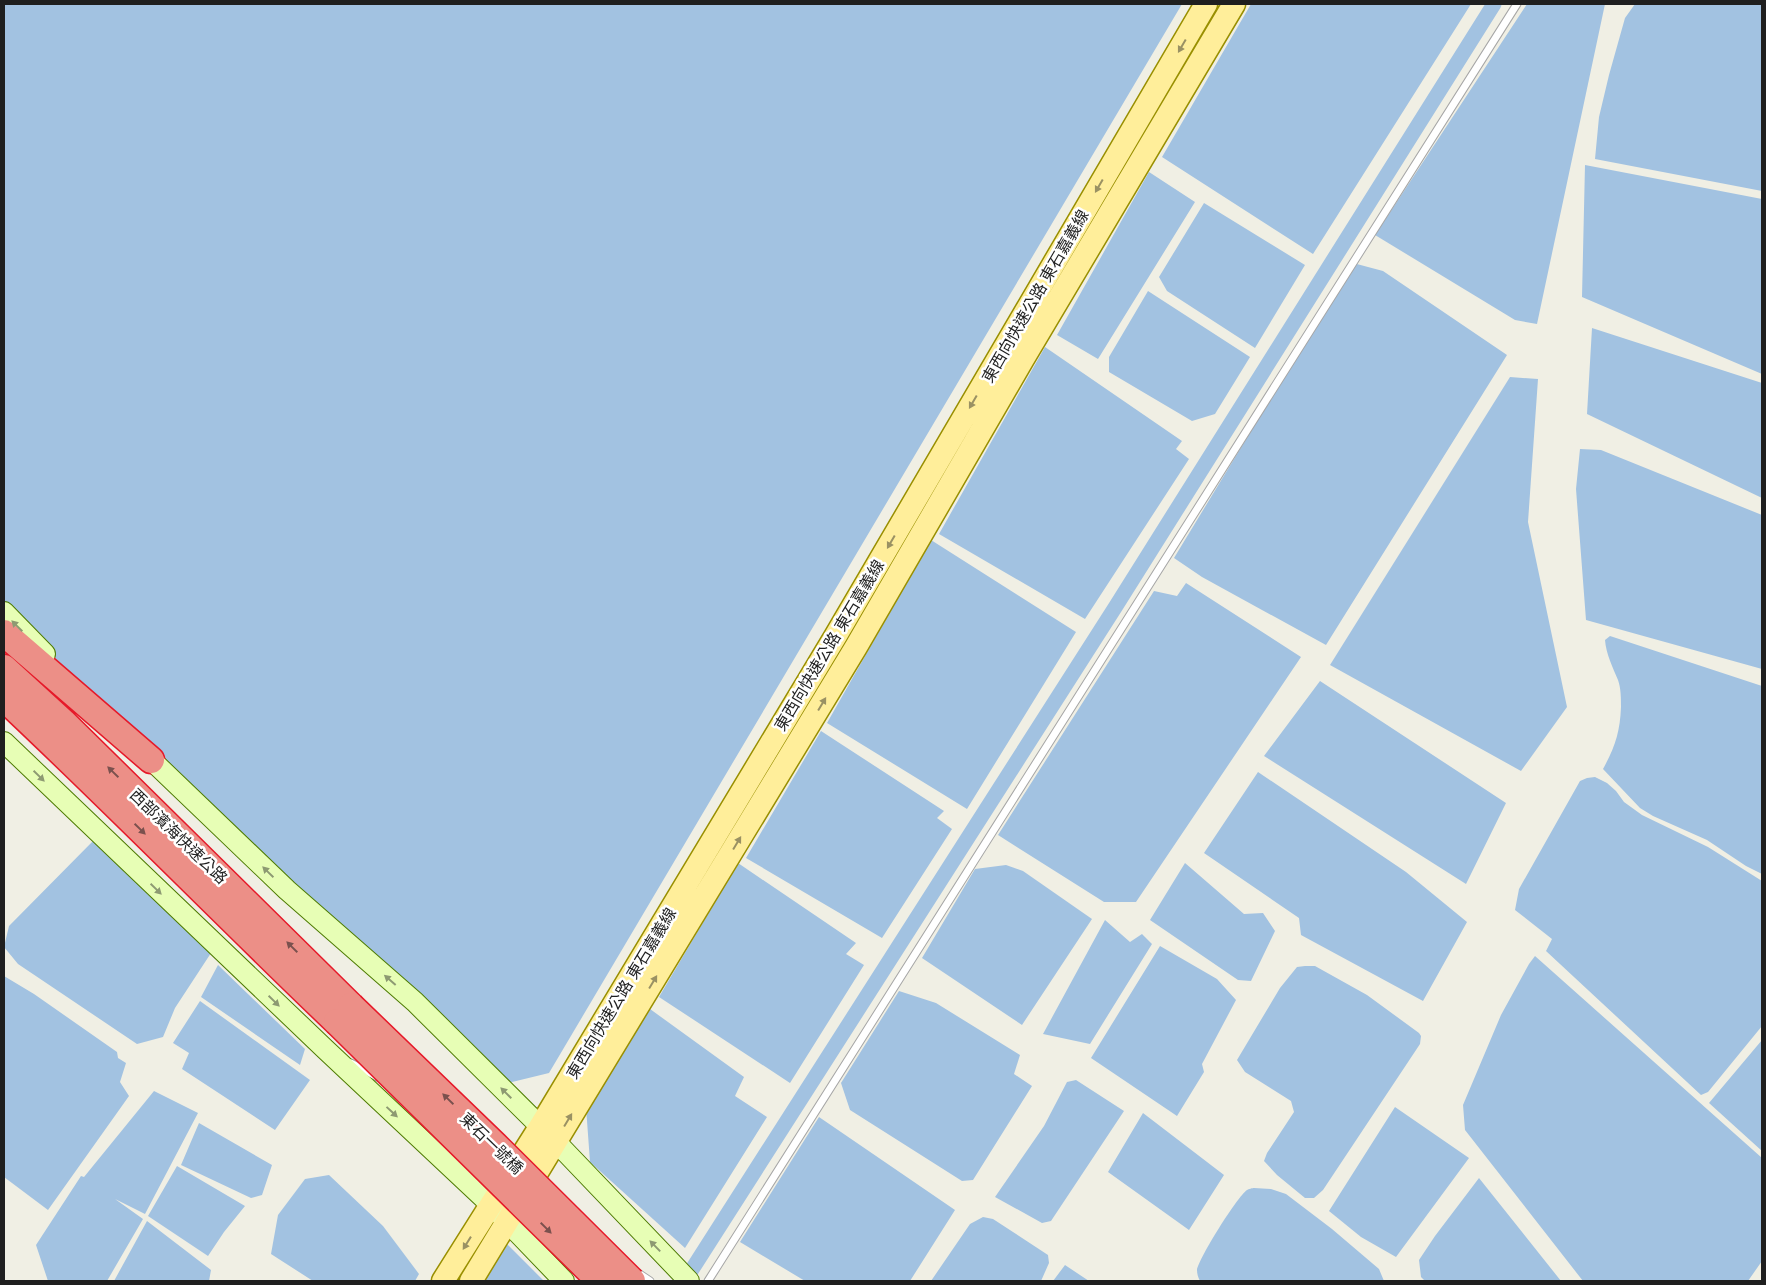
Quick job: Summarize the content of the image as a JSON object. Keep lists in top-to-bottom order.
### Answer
{
  "streets": {
    "highway": ["西部濱海快速公路", "東石一號橋"],
    "main road": ["東西向快速公路 東石嘉義線"]
  },
  "crossings": [
    ["西部濱海快速公路", "東石一號橋"]
  ]
}
